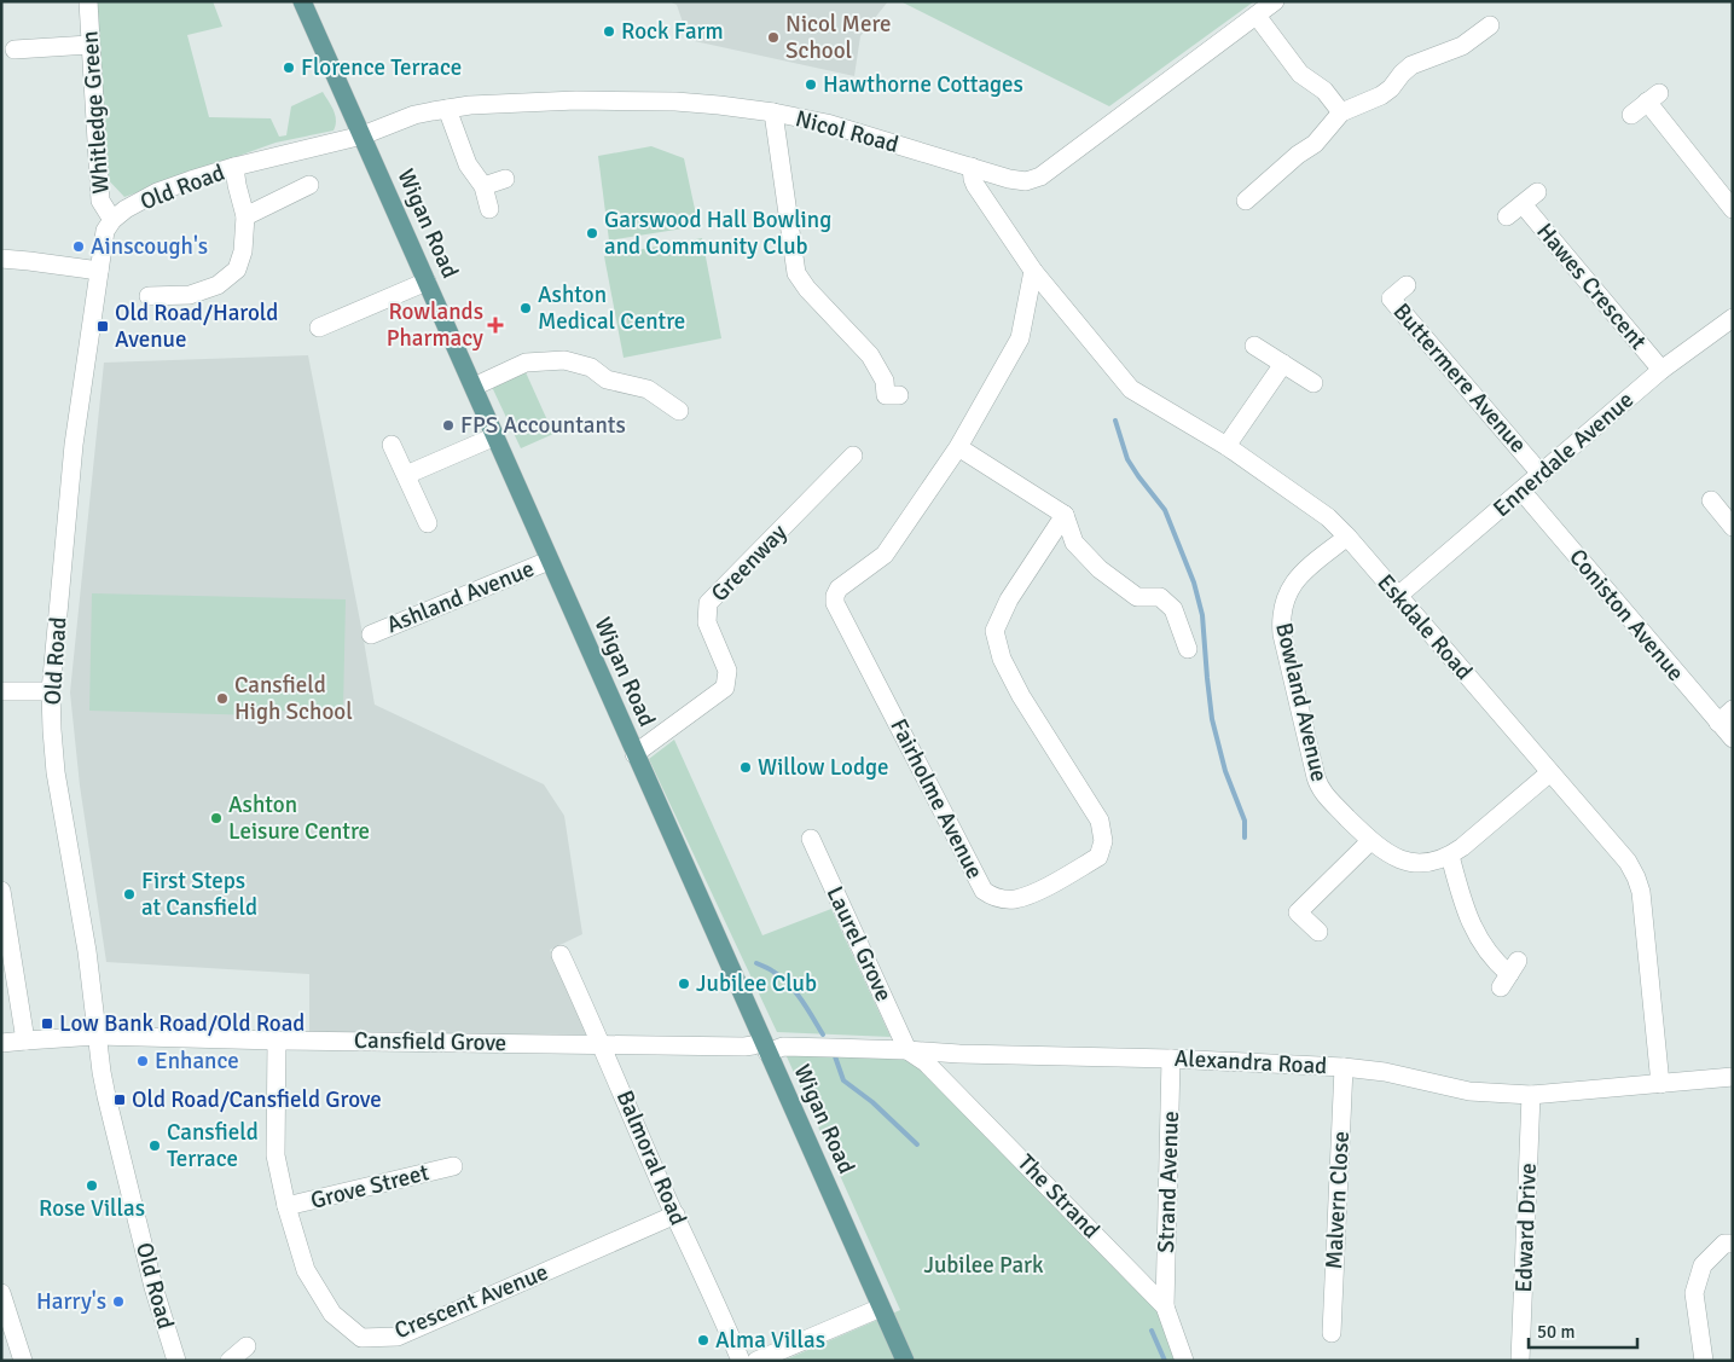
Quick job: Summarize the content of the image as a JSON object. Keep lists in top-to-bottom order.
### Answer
{
  "streets": {
    "main road": ["Wigan Road"],
    "street": [
      "Whitledge Green",
      "Nicol Road",
      "Old Road",
      "Hawes Crescent",
      "Buttermere Avenue",
      "Ennerdale Avenue",
      "Greenway",
      "Ashland Avenue",
      "Coniston Avenue",
      "Eskdale Road",
      "Bowland Avenue",
      "Fairholme Avenue",
      "Laurel Grove",
      "Cansfield Grove",
      "Alexandra Road",
      "Balmoral Road",
      "Strand Avenue",
      "Grove Street",
      "The Strand",
      "Malvern Close",
      "Edward Drive",
      "Crescent Avenue"
    ]
  },
  "crossings": [
    ["Whitledge Green", "Old Road"],
    ["Nicol Road", "Old Road"],
    ["Nicol Road", "Wigan Road"],
    ["Nicol Road", "Eskdale Road"],
    ["Old Road", "Wigan Road"],
    ["Old Road", "Cansfield Grove"],
    ["Wigan Road", "Greenway"],
    ["Wigan Road", "Ashland Avenue"],
    ["Wigan Road", "Cansfield Grove"],
    ["Wigan Road", "Alexandra Road"],
    ["Hawes Crescent", "Ennerdale Avenue"],
    ["Buttermere Avenue", "Ennerdale Avenue"],
    ["Ennerdale Avenue", "Coniston Avenue"],
    ["Ennerdale Avenue", "Eskdale Road"],
    ["Eskdale Road", "Bowland Avenue"],
    ["Eskdale Road", "Fairholme Avenue"],
    ["Eskdale Road", "Alexandra Road"],
    ["Laurel Grove", "Alexandra Road"],
    ["Laurel Grove", "The Strand"],
    ["Cansfield Grove", "Alexandra Road"],
    ["Cansfield Grove", "Balmoral Road"],
    ["Cansfield Grove", "Crescent Avenue"],
    ["Alexandra Road", "Strand Avenue"],
    ["Alexandra Road", "The Strand"],
    ["Alexandra Road", "Malvern Close"],
    ["Alexandra Road", "Edward Drive"],
    ["Balmoral Road", "Crescent Avenue"],
    ["Strand Avenue", "The Strand"],
    ["Grove Street", "Crescent Avenue"]
  ],
  "parks": ["Jubilee Park"],
  "places": {
    "other": [
      "Rock Farm",
      "Nicol Mere School",
      "Florence Terrace",
      "Hawthorne Cottages",
      "Garswood Hall Bowling and Community Club",
      "Ainscough's",
      "Ashton Medical Centre",
      "FPS Accountants",
      "Cansfield High School",
      "Willow Lodge",
      "Ashton Leisure Centre",
      "First Steps at Cansfield",
      "Jubilee Club",
      "Enhance",
      "Cansfield Terrace",
      "Rose Villas",
      "Harry's",
      "Alma Villas"
    ],
    "health": ["Rowlands Pharmacy"],
    "transit": ["Old Road/Harold Avenue", "Low Bank Road/Old Road", "Old Road/Cansfield Grove"]
  },
  "scale_bar": "50 m"
}
